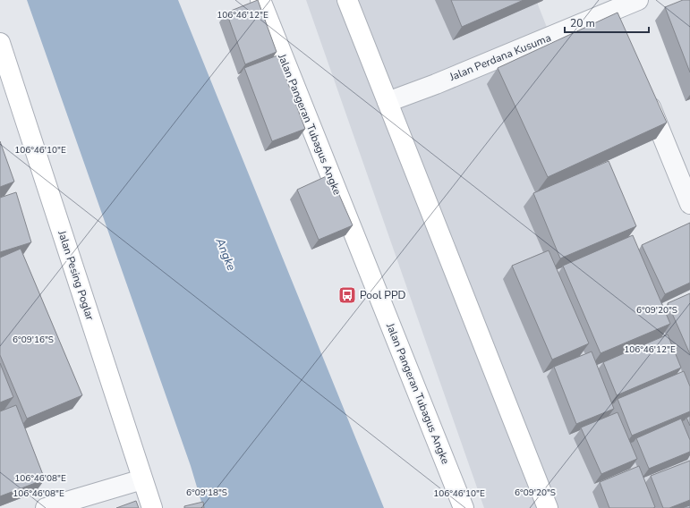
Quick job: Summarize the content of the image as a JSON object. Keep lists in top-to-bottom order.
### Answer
{
  "streets": {
    "main road": ["Jalan Pangeran Tubagus Angke", "Jalan Pesing Poglar"],
    "street": ["Jalan Perdana Kusuma"]
  },
  "water": ["Angke"],
  "places": {
    "bus stop": ["Pool PPD"]
  },
  "scale_bar": "20 m",
  "coordinates": [
    "106°46'12\"E",
    "106°46'10\"E",
    "6°09'20\"S",
    "6°09'16\"S",
    "106°46'08\"E",
    "6°09'18\"S"
  ]
}
